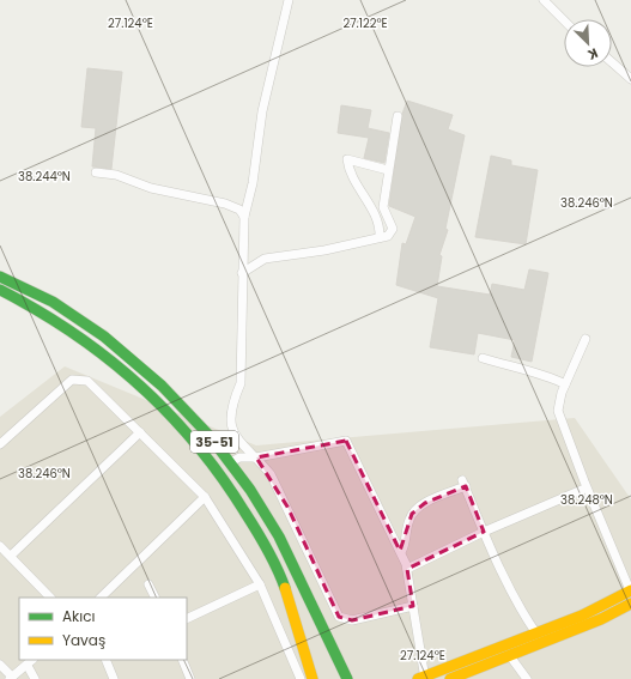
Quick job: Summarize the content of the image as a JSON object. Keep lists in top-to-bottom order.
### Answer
{
  "streets": {
    "main road": ["35-51"]
  },
  "legend": ["Akıcı", "Yavaş"],
  "north": "bottom right",
  "coordinates": [
    "27.124°E",
    "27.122°E",
    "38.244°N",
    "38.246°N",
    "38.248°N"
  ]
}
